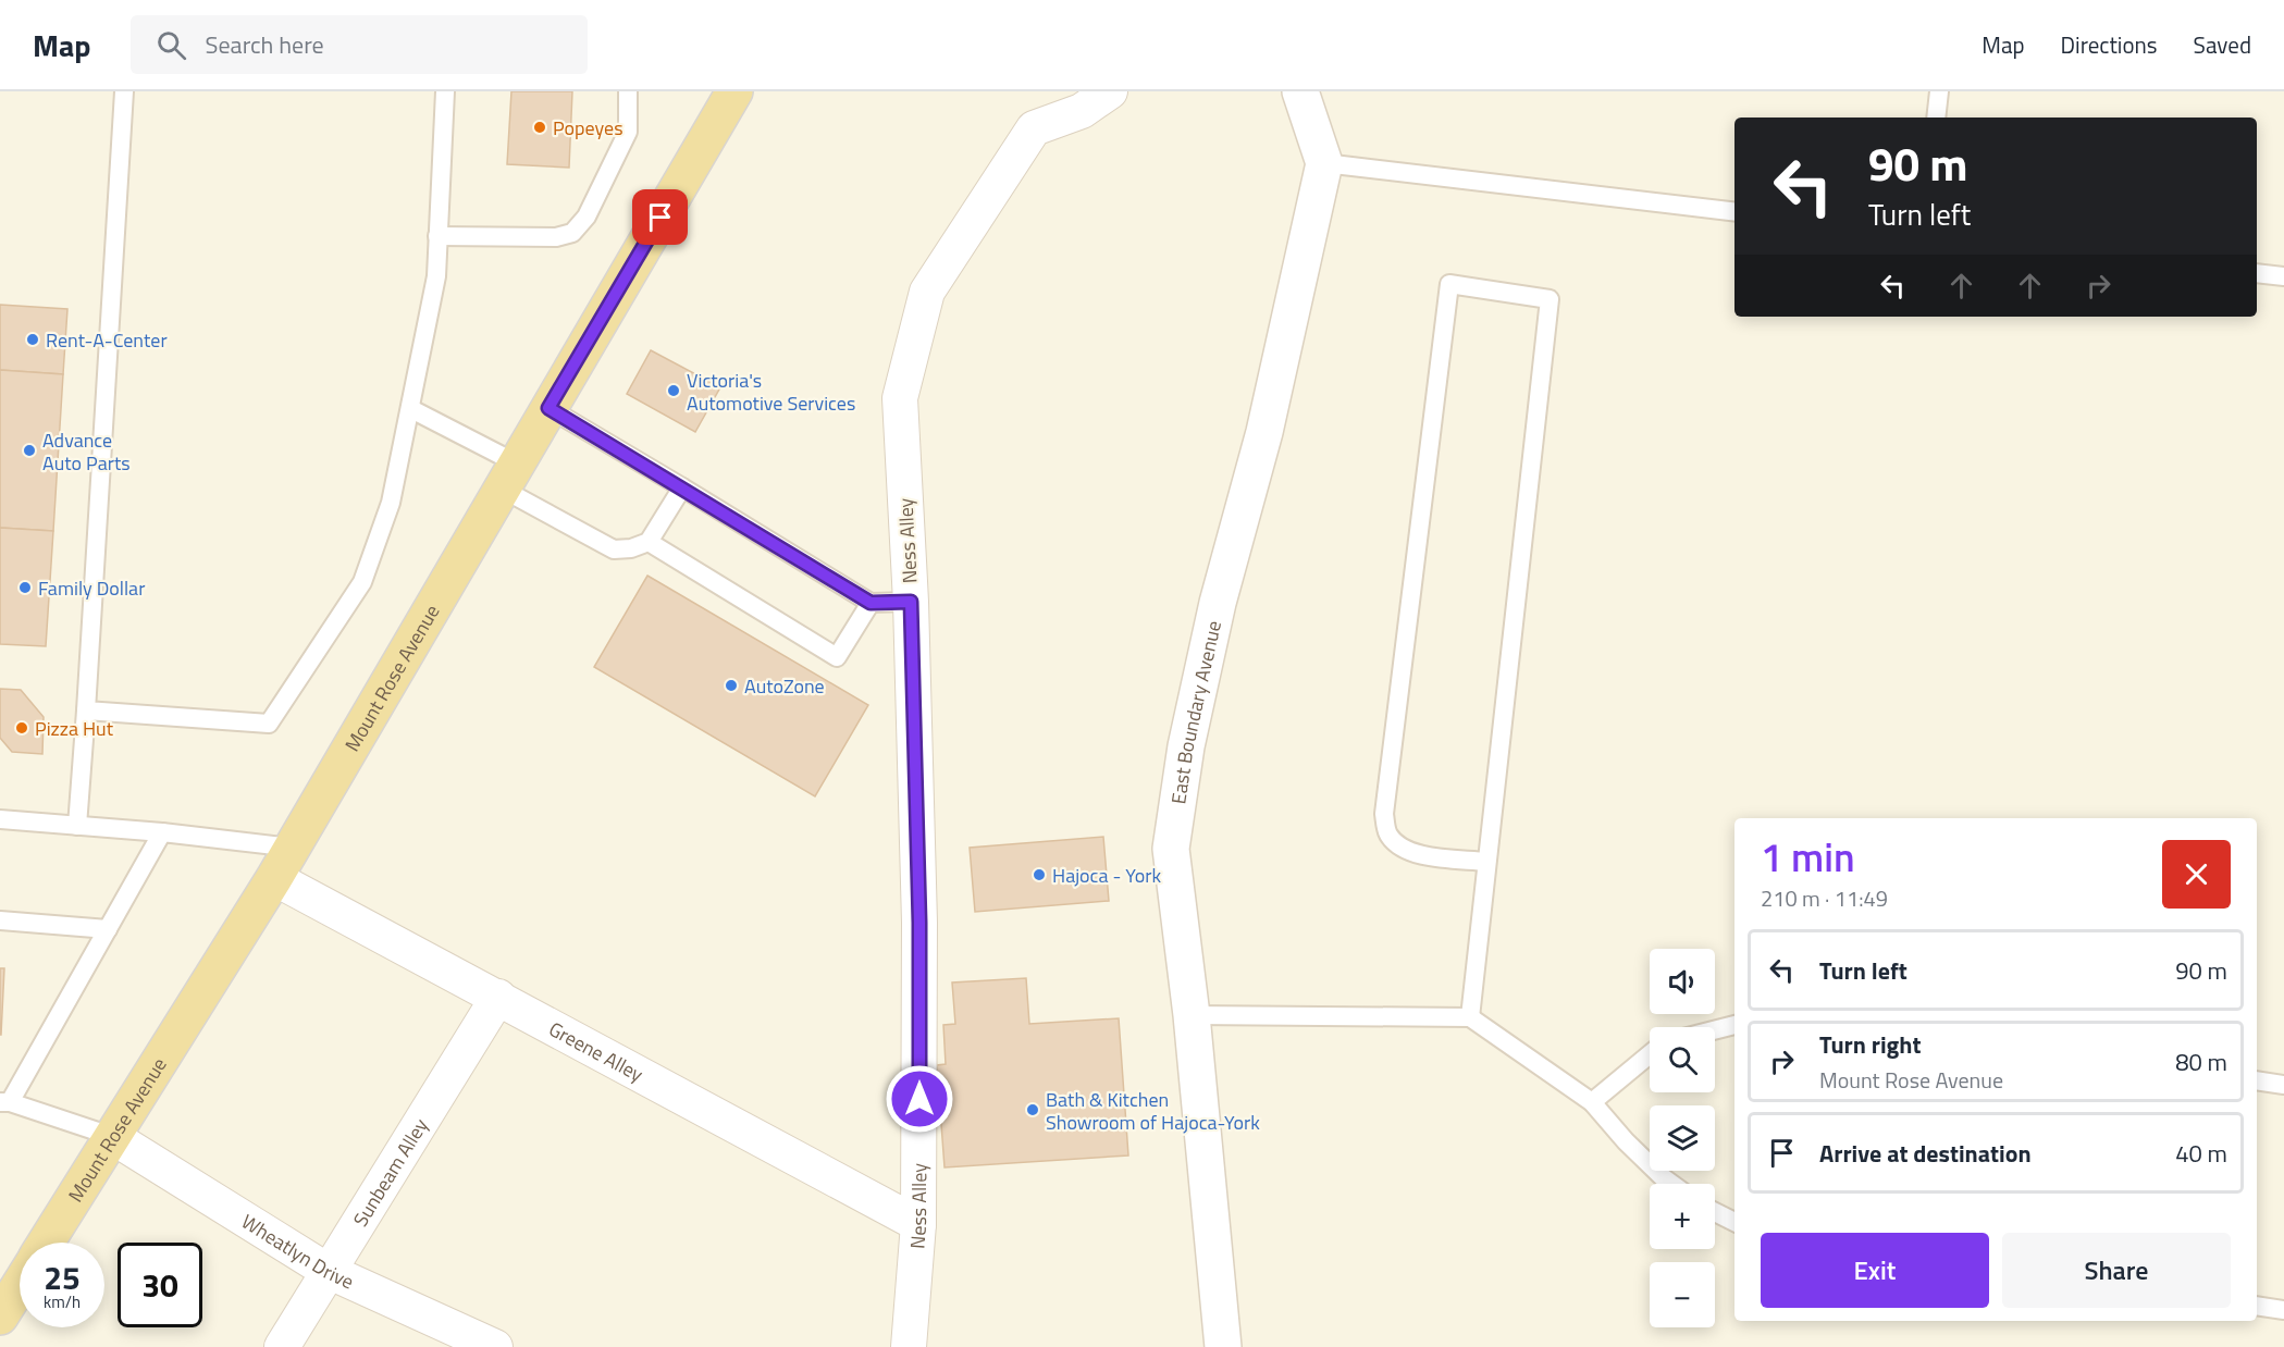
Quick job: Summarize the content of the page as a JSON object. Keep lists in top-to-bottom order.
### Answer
{
  "streets": {
    "main road": ["Mount Rose Avenue"],
    "street": [
      "Ness Alley",
      "East Boundary Avenue",
      "Greene Alley",
      "Sunbeam Alley",
      "Wheatlyn Drive"
    ]
  },
  "crossings": [
    ["Ness Alley", "Greene Alley"],
    ["Mount Rose Avenue", "Greene Alley"],
    ["Mount Rose Avenue", "Wheatlyn Drive"],
    ["Greene Alley", "Sunbeam Alley"],
    ["Sunbeam Alley", "Wheatlyn Drive"]
  ],
  "places": [
    "Popeyes",
    "Rent-A-Center",
    "Victoria's Automotive Services",
    "Advance Auto Parts",
    "Family Dollar",
    "AutoZone",
    "Pizza Hut",
    "Hajoca - York",
    "Bath & Kitchen Showroom of Hajoca-York"
  ],
  "page": {
    "header": "Map",
    "search": "Search here",
    "nav": ["Map", "Directions", "Saved"],
    "turn": ["90 m", "Turn left"],
    "heading": ["1 min", "210 m · 11:49"],
    "list": [
      {
        "name": "Turn left",
        "value": "90 m"
      },
      {
        "name": "Turn right",
        "note": "Mount Rose Avenue",
        "value": "80 m"
      },
      {
        "name": "Arrive at destination",
        "value": "40 m"
      }
    ],
    "map_buttons": ["+", "−"],
    "buttons": ["Exit", "Share"],
    "speed": "25 km/h",
    "limit": "30"
  }
}
